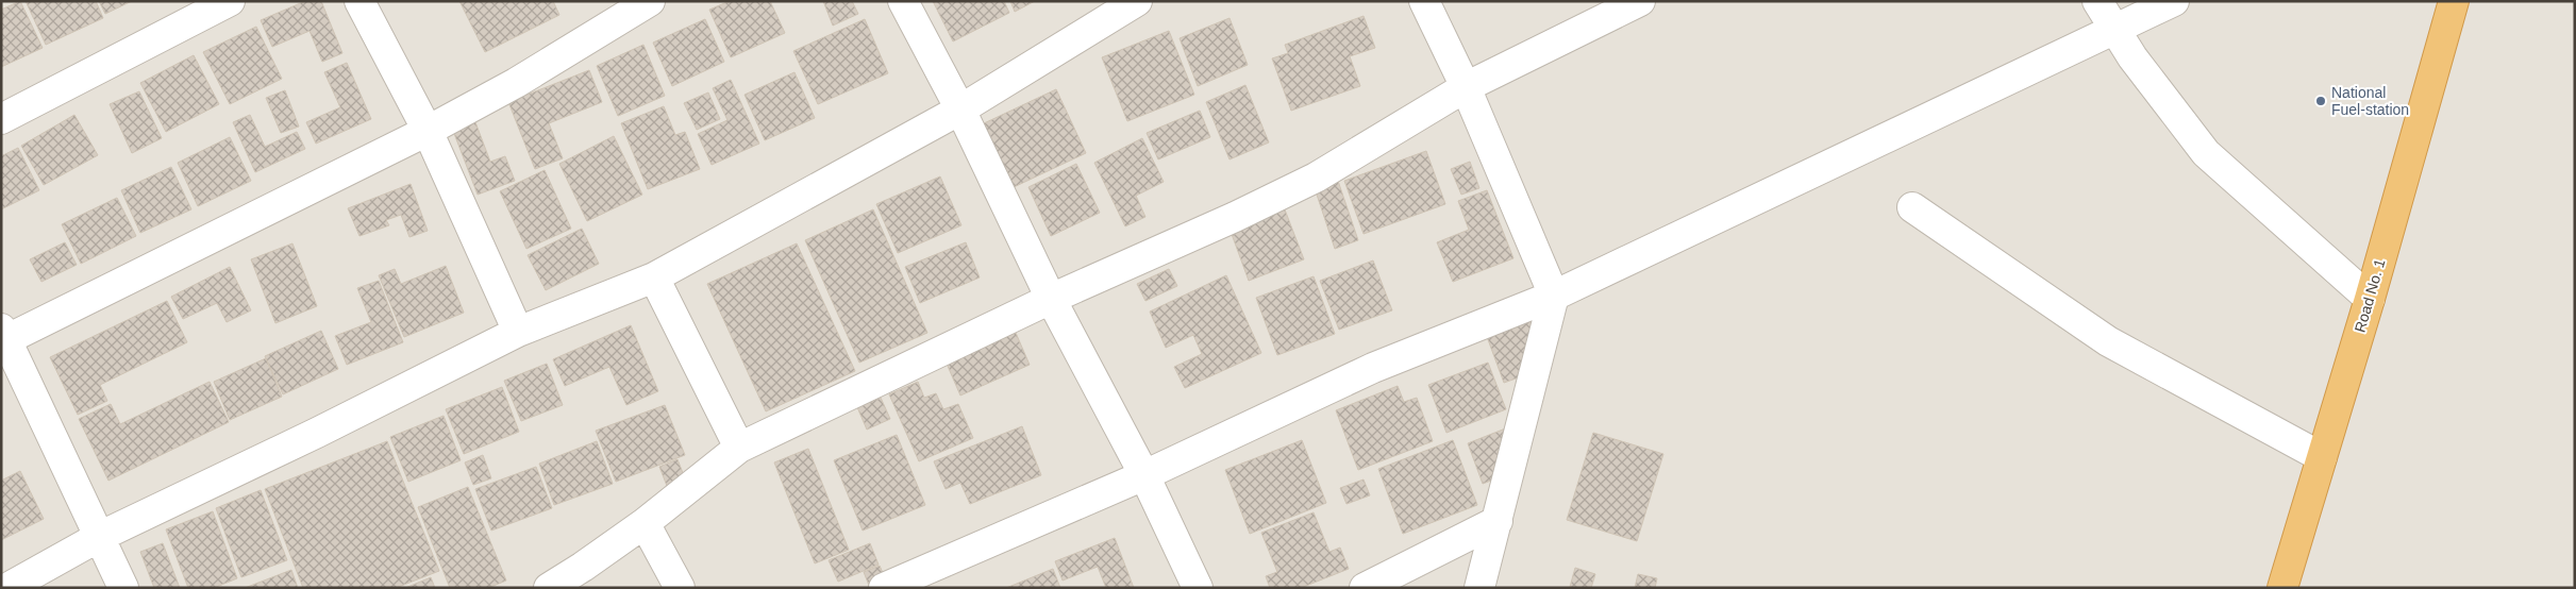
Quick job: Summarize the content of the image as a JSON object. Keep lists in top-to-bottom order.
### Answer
{
  "streets": {
    "highway": ["Road No. 1"]
  },
  "places": ["National Fuel-station"]
}
